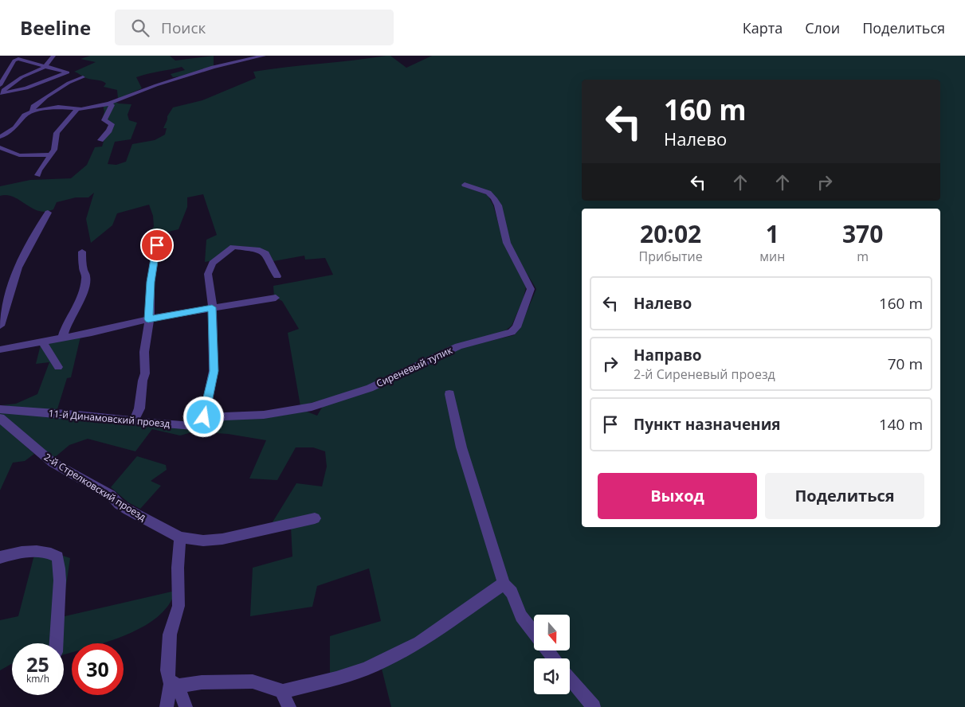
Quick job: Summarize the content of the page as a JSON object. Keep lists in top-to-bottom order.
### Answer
{
  "streets": {
    "street": ["Сиреневый тупик", "11-й Динамовский проезд", "2-й Стрелковский проезд"]
  },
  "crossings": [
    ["Сиреневый тупик", "11-й Динамовский проезд"]
  ],
  "north": "bottom",
  "page": {
    "header": "Beeline",
    "search": "Поиск",
    "nav": ["Карта", "Слои", "Поделиться"],
    "turn": ["160 m", "Налево"],
    "eta": [
      "20:02",
      "Прибытие",
      "1",
      "мин",
      "370",
      "m"
    ],
    "list": [
      {
        "name": "Налево",
        "value": "160 m"
      },
      {
        "name": "Направо",
        "note": "2-й Сиреневый проезд",
        "value": "70 m"
      },
      {
        "name": "Пункт назначения",
        "value": "140 m"
      }
    ],
    "buttons": ["Выход", "Поделиться"],
    "speed": "25 km/h",
    "limit": "30"
  }
}
